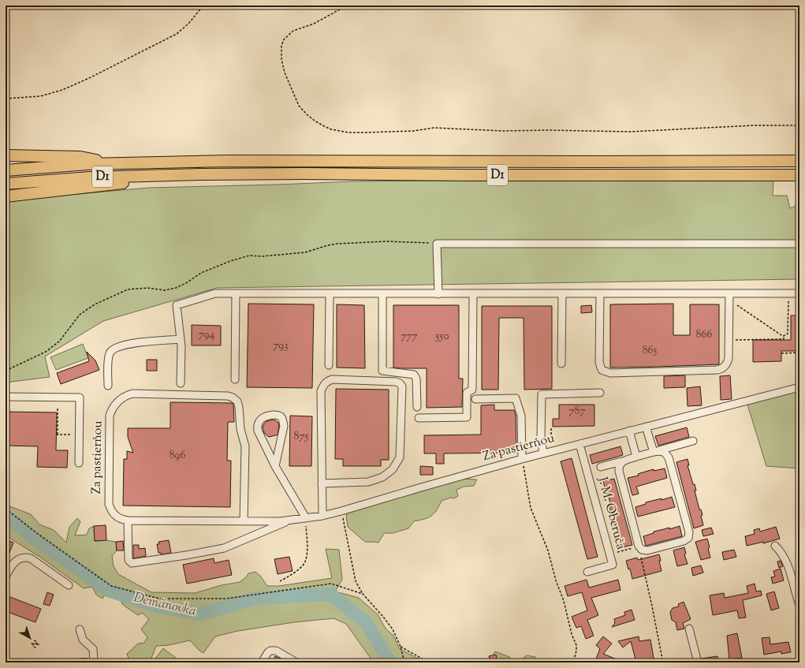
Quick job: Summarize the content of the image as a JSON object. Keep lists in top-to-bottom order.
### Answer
{
  "streets": {
    "highway": ["D1"],
    "street": ["Za pastierňou", "J. M. Oberuča"]
  },
  "crossings": [
    ["Za pastierňou", "J. M. Oberuča"]
  ],
  "water": ["Demänovka"],
  "house_numbers": [
    "794",
    "866",
    "777",
    "550",
    "793",
    "865",
    "787",
    "875",
    "896"
  ],
  "north": "bottom right"
}
